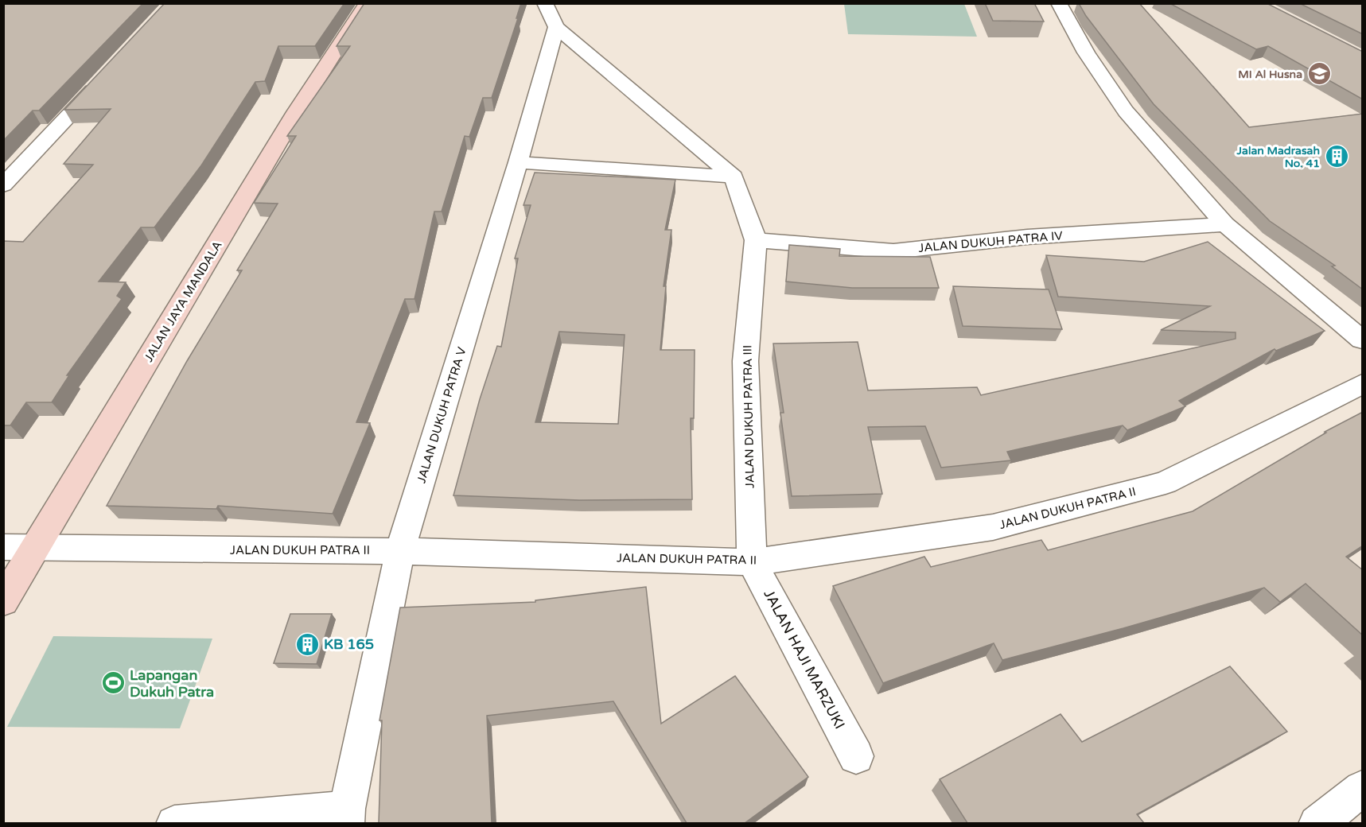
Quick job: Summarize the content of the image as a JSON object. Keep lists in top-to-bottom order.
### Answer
{
  "streets": {
    "street": [
      "JALAN DUKUH PATRA IV",
      "JALAN JAYA MANDALA",
      "JALAN DUKUH PATRA V",
      "JALAN DUKUH PATRA III",
      "JALAN DUKUH PATRA II",
      "JALAN HAJI MARZUKI"
    ]
  },
  "crossings": [
    ["JALAN DUKUH PATRA IV", "JALAN DUKUH PATRA III"],
    ["JALAN JAYA MANDALA", "JALAN DUKUH PATRA II"],
    ["JALAN DUKUH PATRA V", "JALAN DUKUH PATRA II"],
    ["JALAN DUKUH PATRA III", "JALAN DUKUH PATRA II"],
    ["JALAN DUKUH PATRA III", "JALAN HAJI MARZUKI"],
    ["JALAN DUKUH PATRA II", "JALAN HAJI MARZUKI"]
  ],
  "places": {
    "school or university": ["MI Al Husna"],
    "building": ["Jalan Madrasah No. 41", "KB 165"],
    "sports": ["Lapangan Dukuh Patra"]
  }
}
